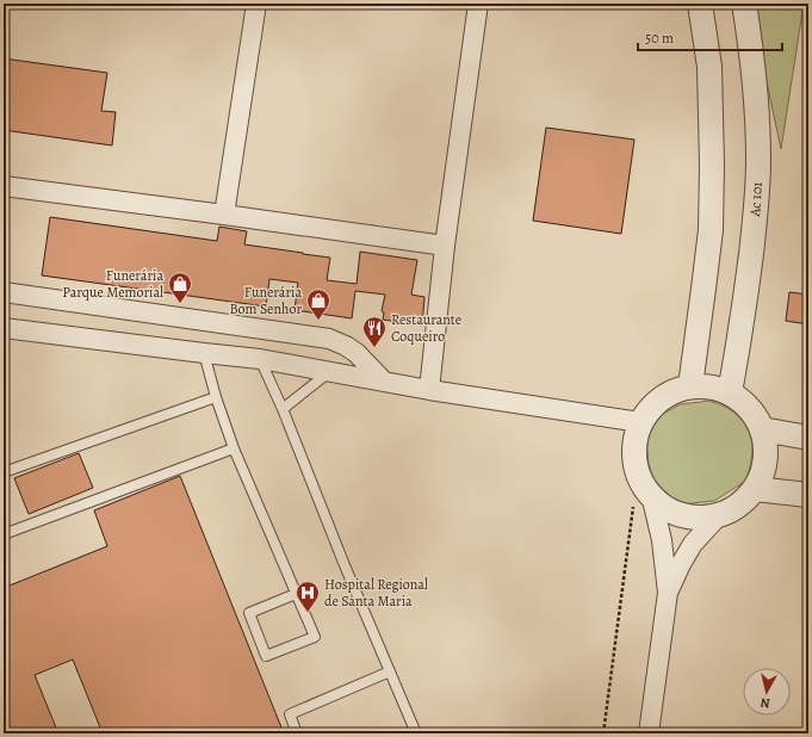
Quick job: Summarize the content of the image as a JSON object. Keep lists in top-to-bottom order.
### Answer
{
  "streets": {
    "street": ["Ac 101"]
  },
  "places": {
    "shop": ["Funerária Parque Memorial", "Funerária Bom Senhor"],
    "restaurant": ["Restaurante Coqueiro"],
    "hospital": ["Hospital Regional de Santa Maria"]
  },
  "scale_bar": "50 m",
  "north": "bottom"
}
